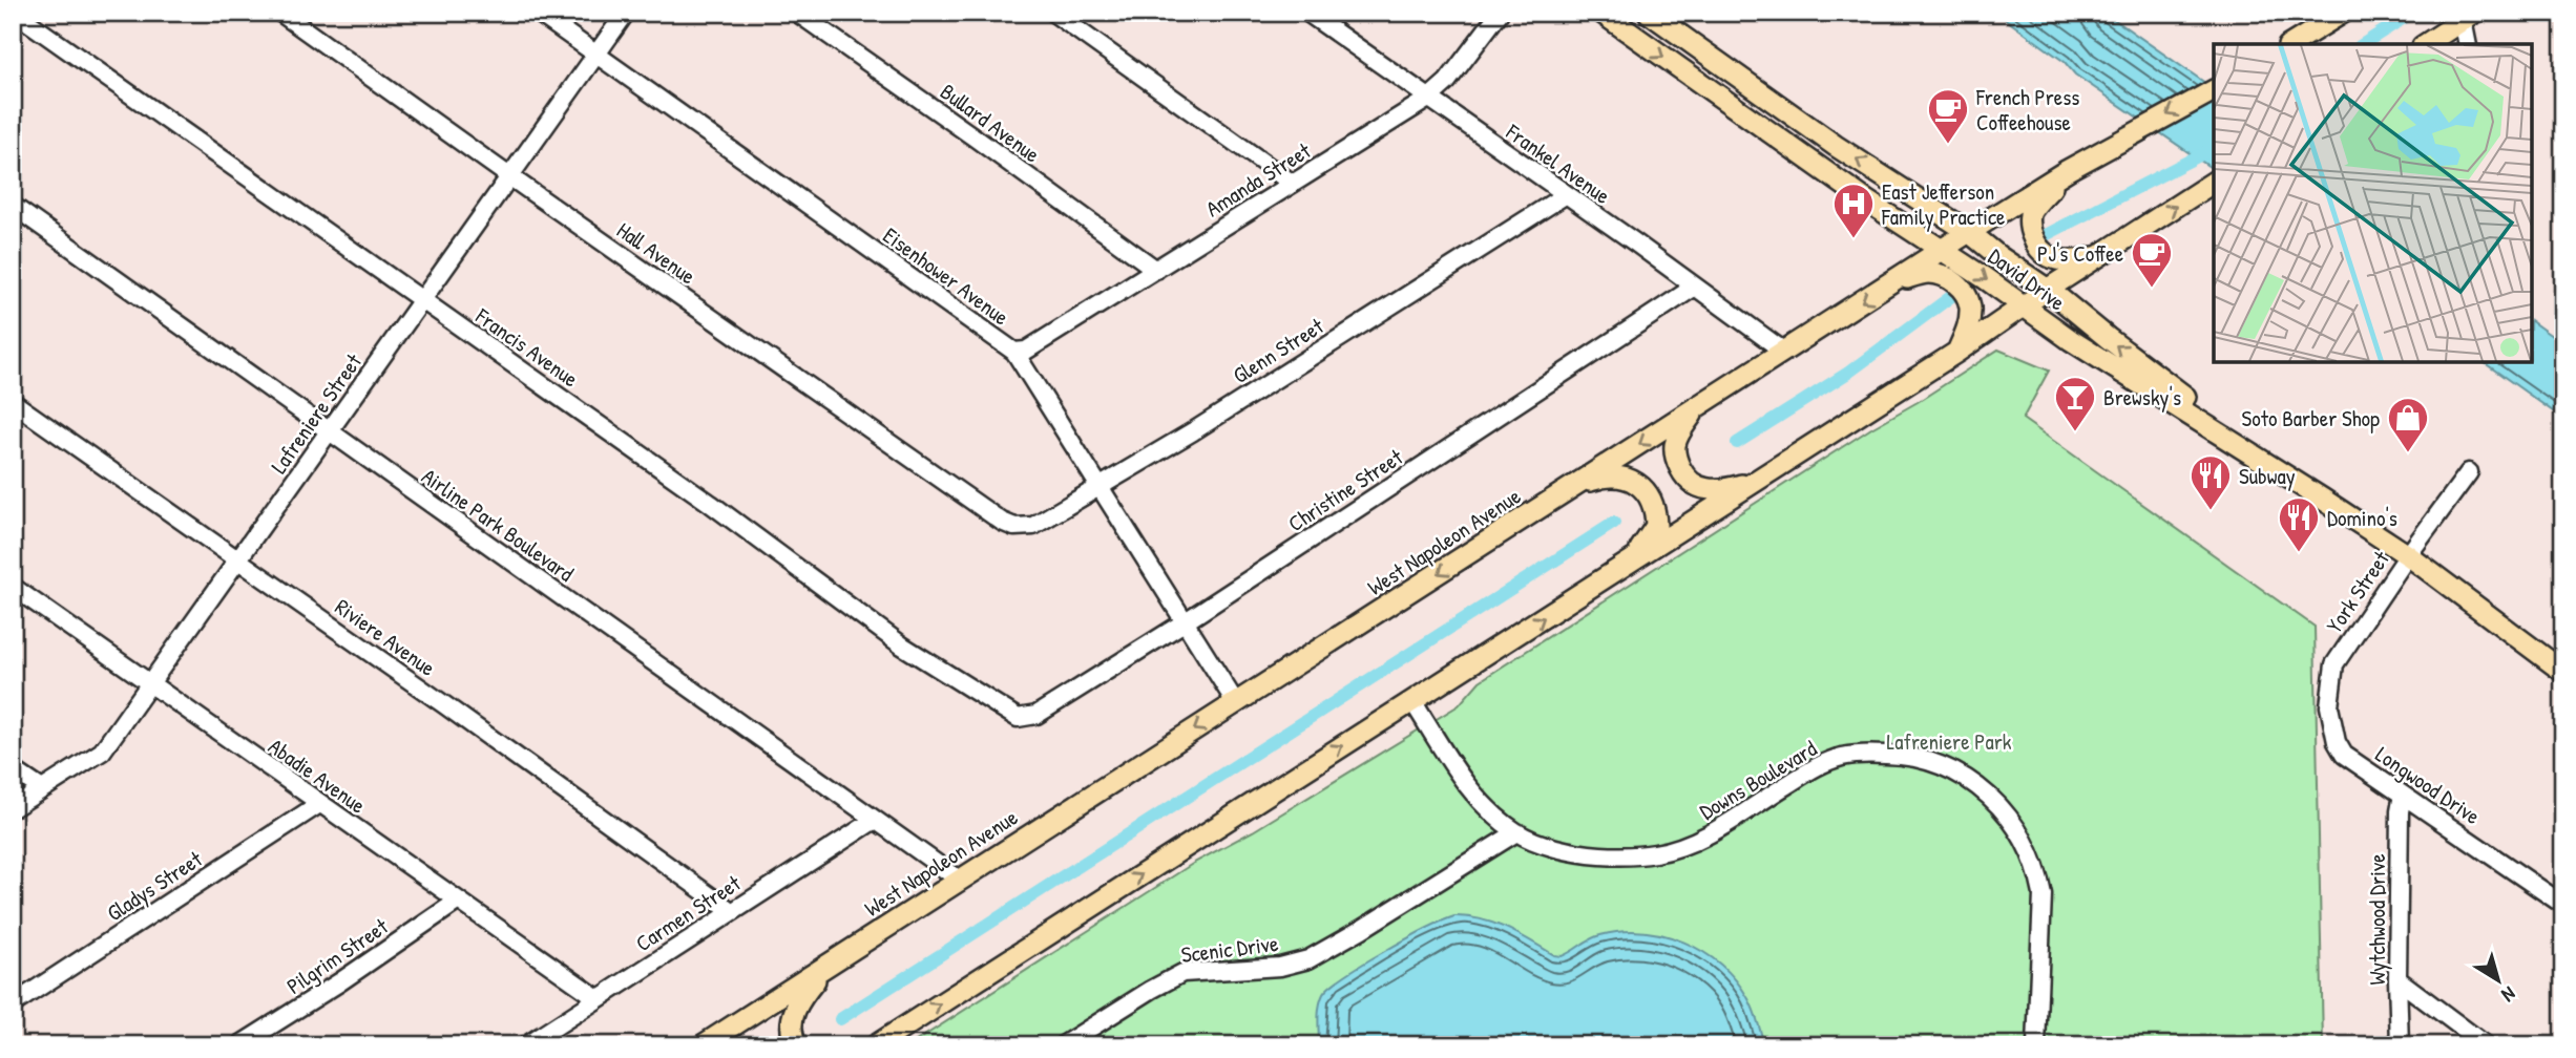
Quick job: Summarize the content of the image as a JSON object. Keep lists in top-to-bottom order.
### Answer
{
  "streets": {
    "main road": ["David Drive", "West Napoleon Avenue"],
    "street": [
      "Bullard Avenue",
      "Frankel Avenue",
      "Amanda Street",
      "Hall Avenue",
      "Eisenhower Avenue",
      "Francis Avenue",
      "Glenn Street",
      "Lafreniere Street",
      "Christine Street",
      "Airline Park Boulevard",
      "York Street",
      "Riviere Avenue",
      "Abadie Avenue",
      "Downs Boulevard",
      "Longwood Drive",
      "Gladys Street",
      "Carmen Street",
      "Wytchwood Drive",
      "Scenic Drive",
      "Pilgrim Street"
    ]
  },
  "crossings": [
    ["Bullard Avenue", "Amanda Street"],
    ["Frankel Avenue", "Amanda Street"],
    ["Frankel Avenue", "Glenn Street"],
    ["Frankel Avenue", "Christine Street"],
    ["Frankel Avenue", "West Napoleon Avenue"],
    ["Amanda Street", "Eisenhower Avenue"],
    ["Hall Avenue", "Glenn Street"],
    ["Hall Avenue", "Lafreniere Street"],
    ["Eisenhower Avenue", "Glenn Street"],
    ["Eisenhower Avenue", "Lafreniere Street"],
    ["Eisenhower Avenue", "Christine Street"],
    ["Eisenhower Avenue", "West Napoleon Avenue"],
    ["David Drive", "West Napoleon Avenue"],
    ["David Drive", "York Street"],
    ["Francis Avenue", "Lafreniere Street"],
    ["Francis Avenue", "Christine Street"],
    ["Lafreniere Street", "Airline Park Boulevard"],
    ["Lafreniere Street", "Riviere Avenue"],
    ["Lafreniere Street", "Abadie Avenue"],
    ["Airline Park Boulevard", "West Napoleon Avenue"],
    ["Airline Park Boulevard", "Carmen Street"],
    ["York Street", "Longwood Drive"],
    ["Riviere Avenue", "Carmen Street"],
    ["Abadie Avenue", "Gladys Street"],
    ["Abadie Avenue", "Carmen Street"],
    ["Abadie Avenue", "Pilgrim Street"],
    ["Downs Boulevard", "Scenic Drive"],
    ["Longwood Drive", "Wytchwood Drive"]
  ],
  "parks": ["Lafreniere Park"],
  "places": {
    "cafe": ["French Press Coffeehouse", "PJ's Coffee"],
    "hospital": ["East Jefferson Family Practice"],
    "bar": ["Brewsky's"],
    "shop": ["Soto Barber Shop"],
    "restaurant": ["Subway", "Domino's"]
  },
  "north": "bottom right"
}
